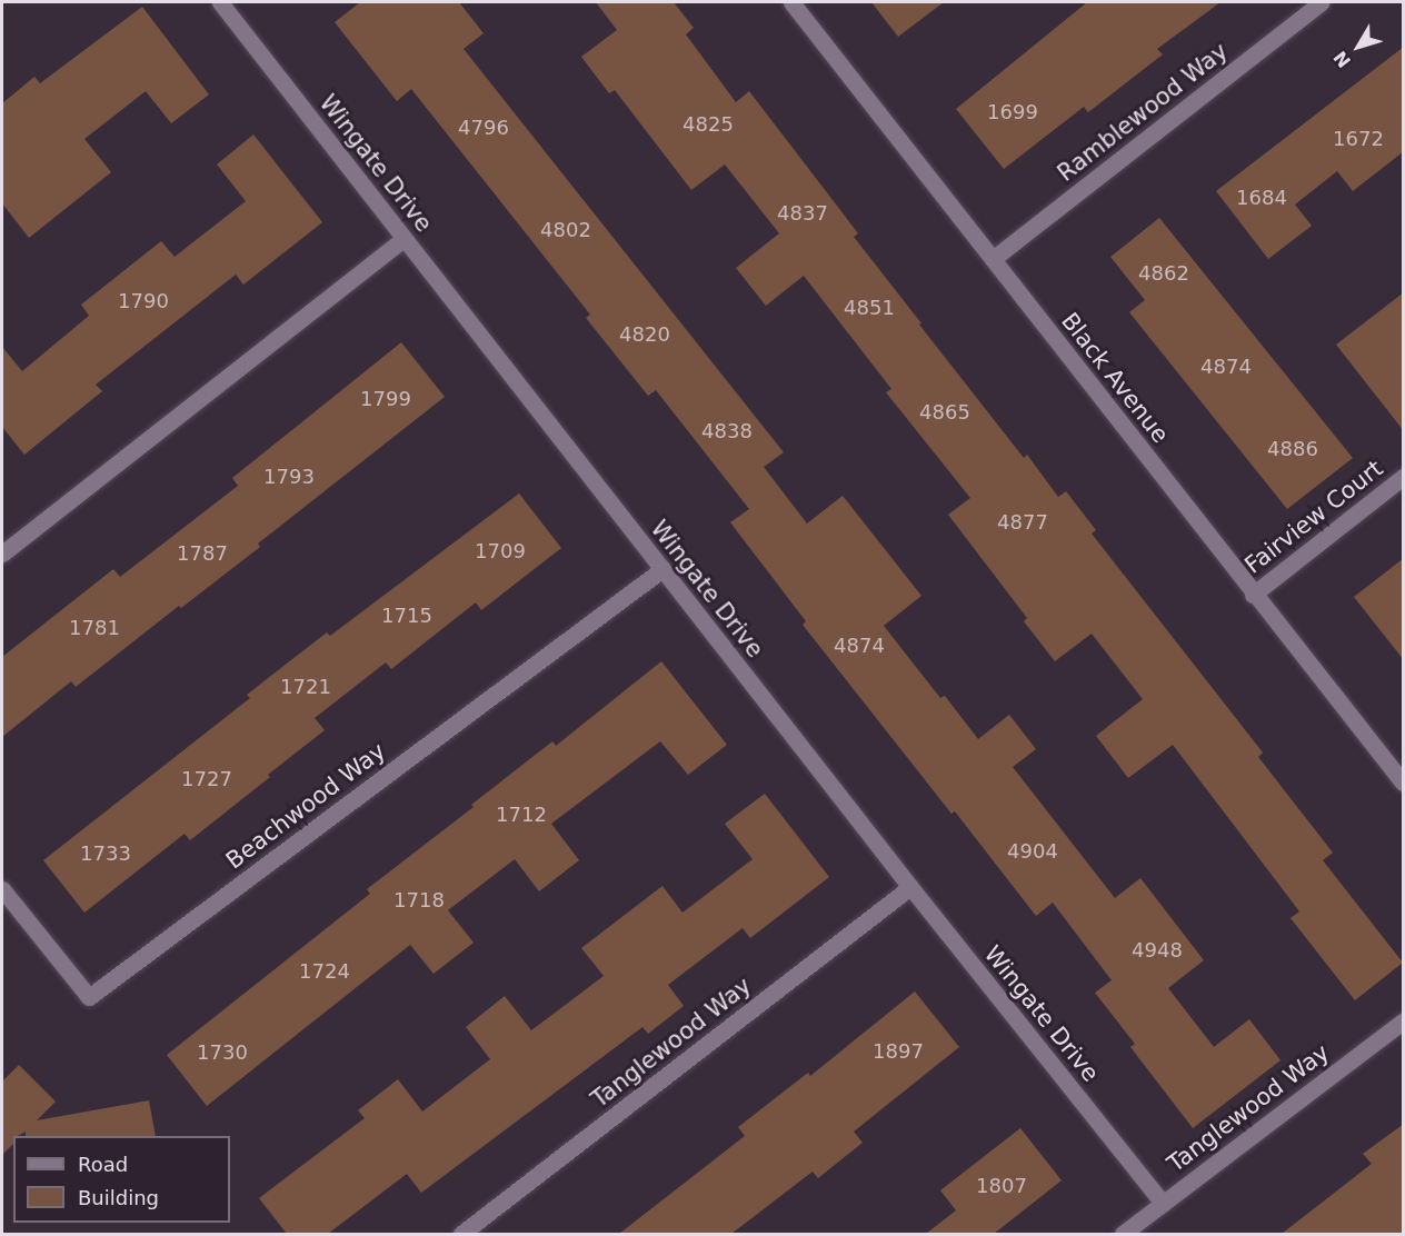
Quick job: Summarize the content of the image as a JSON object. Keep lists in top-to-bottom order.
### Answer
{
  "streets": {
    "street": [
      "Ramblewood Way",
      "Wingate Drive",
      "Black Avenue",
      "Fairview Court",
      "Beachwood Way",
      "Tanglewood Way"
    ]
  },
  "crossings": [
    ["Ramblewood Way", "Black Avenue"],
    ["Wingate Drive", "Beachwood Way"],
    ["Wingate Drive", "Tanglewood Way"],
    ["Black Avenue", "Fairview Court"]
  ],
  "house_numbers": [
    "1699",
    "4825",
    "4796",
    "1672",
    "1684",
    "4837",
    "4802",
    "4862",
    "1790",
    "4851",
    "4820",
    "4874",
    "1799",
    "4865",
    "4838",
    "4886",
    "1793",
    "4877",
    "1709",
    "1787",
    "1715",
    "1781",
    "4874",
    "1721",
    "1727",
    "1712",
    "4904",
    "1733",
    "1718",
    "4948",
    "1724",
    "1897",
    "1730",
    "1807"
  ],
  "legend": ["Road", "Building"],
  "north": "bottom left"
}
